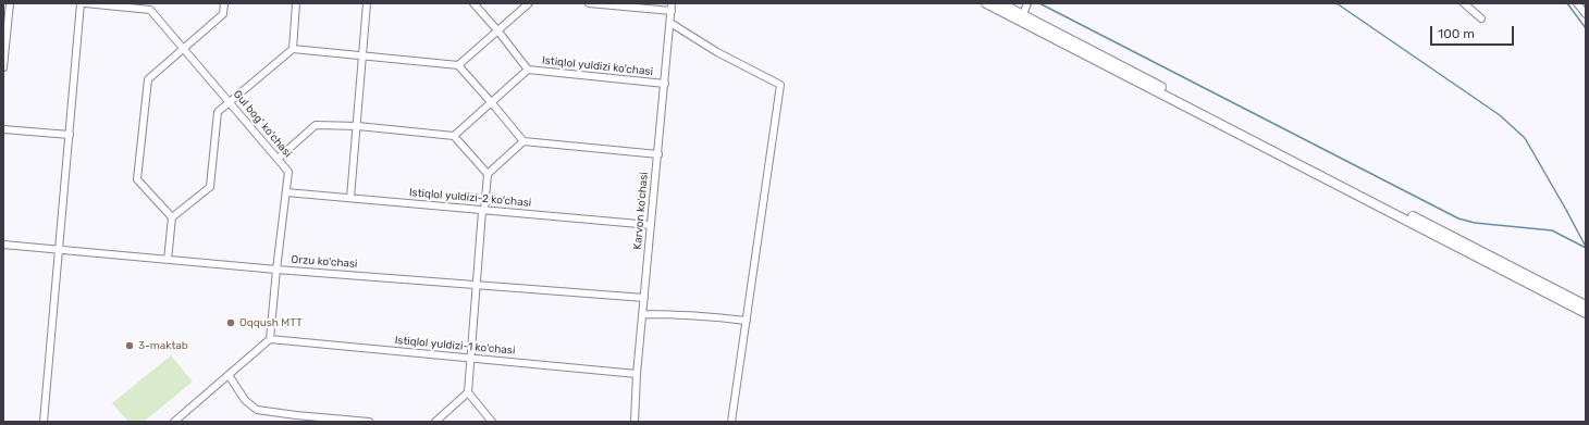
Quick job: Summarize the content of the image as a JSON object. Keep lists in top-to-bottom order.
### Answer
{
  "streets": {
    "street": [
      "Istiqlol yuldizi ko'chasi",
      "Gul bog' ko'chasi",
      "Istiqlol yuldizi-2 ko'chasi",
      "Karvon ko'chasi",
      "Orzu ko'chasi",
      "Istiqlol yuldizi-1 ko'chasi"
    ]
  },
  "crossings": [
    ["Istiqlol yuldizi ko'chasi", "Karvon ko'chasi"],
    ["Gul bog' ko'chasi", "Istiqlol yuldizi-2 ko'chasi"],
    ["Gul bog' ko'chasi", "Orzu ko'chasi"],
    ["Gul bog' ko'chasi", "Istiqlol yuldizi-1 ko'chasi"],
    ["Istiqlol yuldizi-2 ko'chasi", "Karvon ko'chasi"],
    ["Karvon ko'chasi", "Orzu ko'chasi"],
    ["Karvon ko'chasi", "Istiqlol yuldizi-1 ko'chasi"]
  ],
  "places": ["Oqqush MTT", "3-maktab"],
  "scale_bar": "100 m"
}
